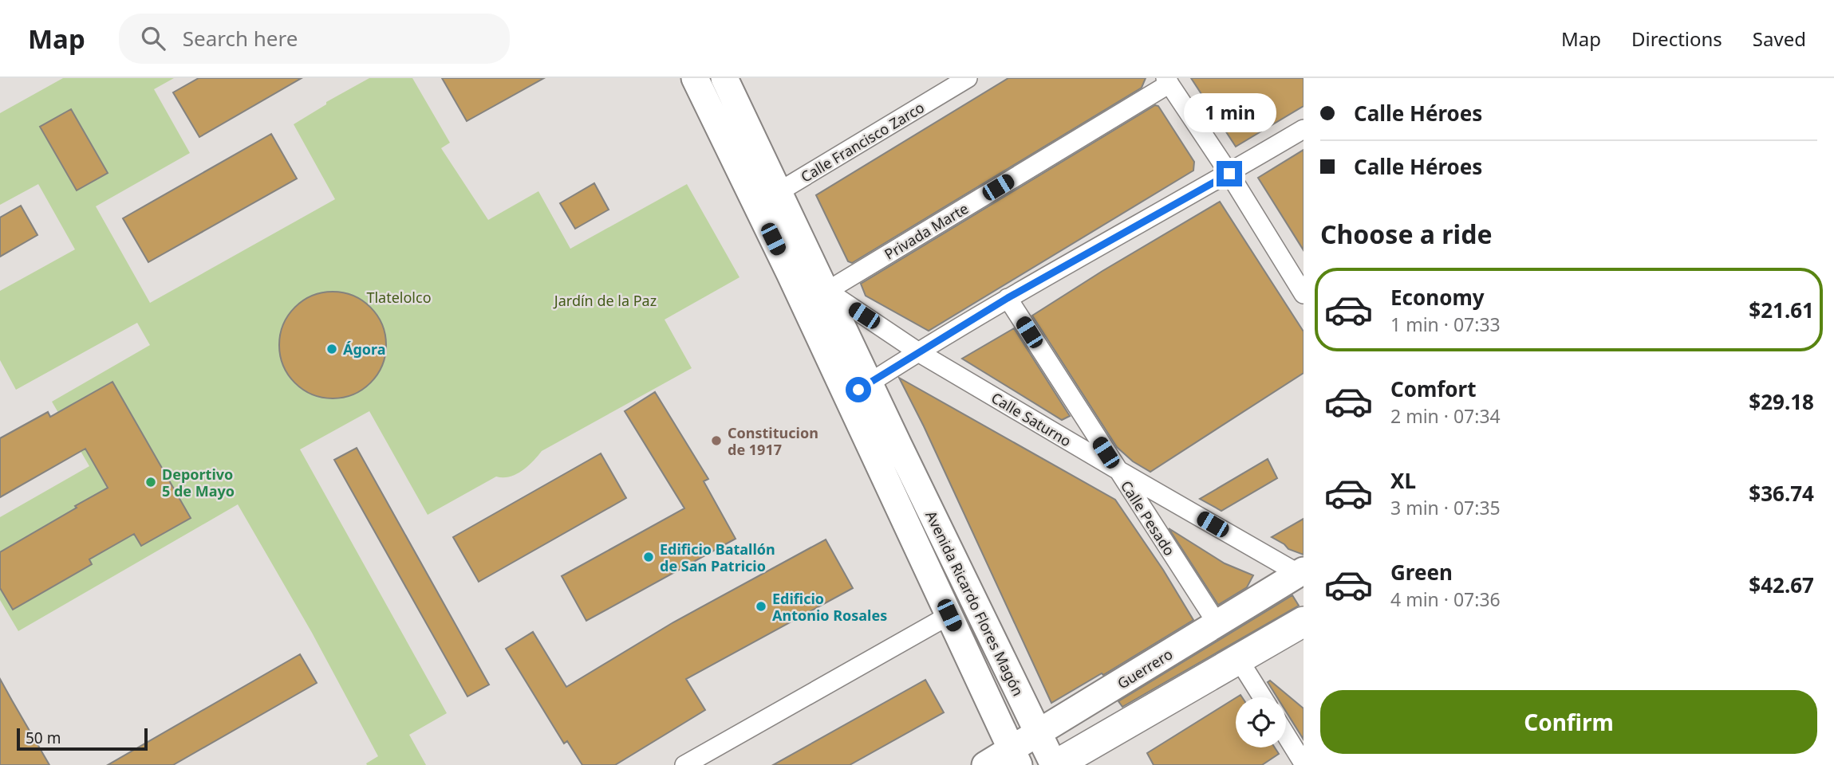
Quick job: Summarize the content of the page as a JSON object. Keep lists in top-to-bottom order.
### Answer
{
  "streets": {
    "main road": ["Avenida Ricardo Flores Magón", "Guerrero"],
    "street": [
      "Calle Francisco Zarco",
      "Privada Marte",
      "Calle Saturno",
      "Calle Pesado"
    ]
  },
  "crossings": [
    ["Calle Francisco Zarco", "Avenida Ricardo Flores Magón"],
    ["Privada Marte", "Calle Saturno"],
    ["Privada Marte", "Avenida Ricardo Flores Magón"],
    ["Calle Saturno", "Calle Pesado"],
    ["Calle Saturno", "Avenida Ricardo Flores Magón"],
    ["Calle Saturno", "Guerrero"],
    ["Calle Pesado", "Guerrero"],
    ["Avenida Ricardo Flores Magón", "Guerrero"]
  ],
  "parks": ["Tlatelolco", "Jardín de la Paz"],
  "places": [
    "Ágora",
    "Constitucion de 1917",
    "Deportivo 5 de Mayo",
    "Edificio Batallón de San Patricio",
    "Edificio Antonio Rosales"
  ],
  "scale_bar": "50 m",
  "page": {
    "header": "Map",
    "search": "Search here",
    "nav": ["Map", "Directions", "Saved"],
    "banner": ["Calle Héroes", "Calle Héroes"],
    "bubble": "1 min",
    "heading": "Choose a ride",
    "list": [
      {
        "name": "Economy",
        "note": "1 min · 07:33",
        "value": "$21.61"
      },
      {
        "name": "Comfort",
        "note": "2 min · 07:34",
        "value": "$29.18"
      },
      {
        "name": "XL",
        "note": "3 min · 07:35",
        "value": "$36.74"
      },
      {
        "name": "Green",
        "note": "4 min · 07:36",
        "value": "$42.67"
      }
    ],
    "buttons": "Confirm",
    "scale": "50 m"
  }
}
